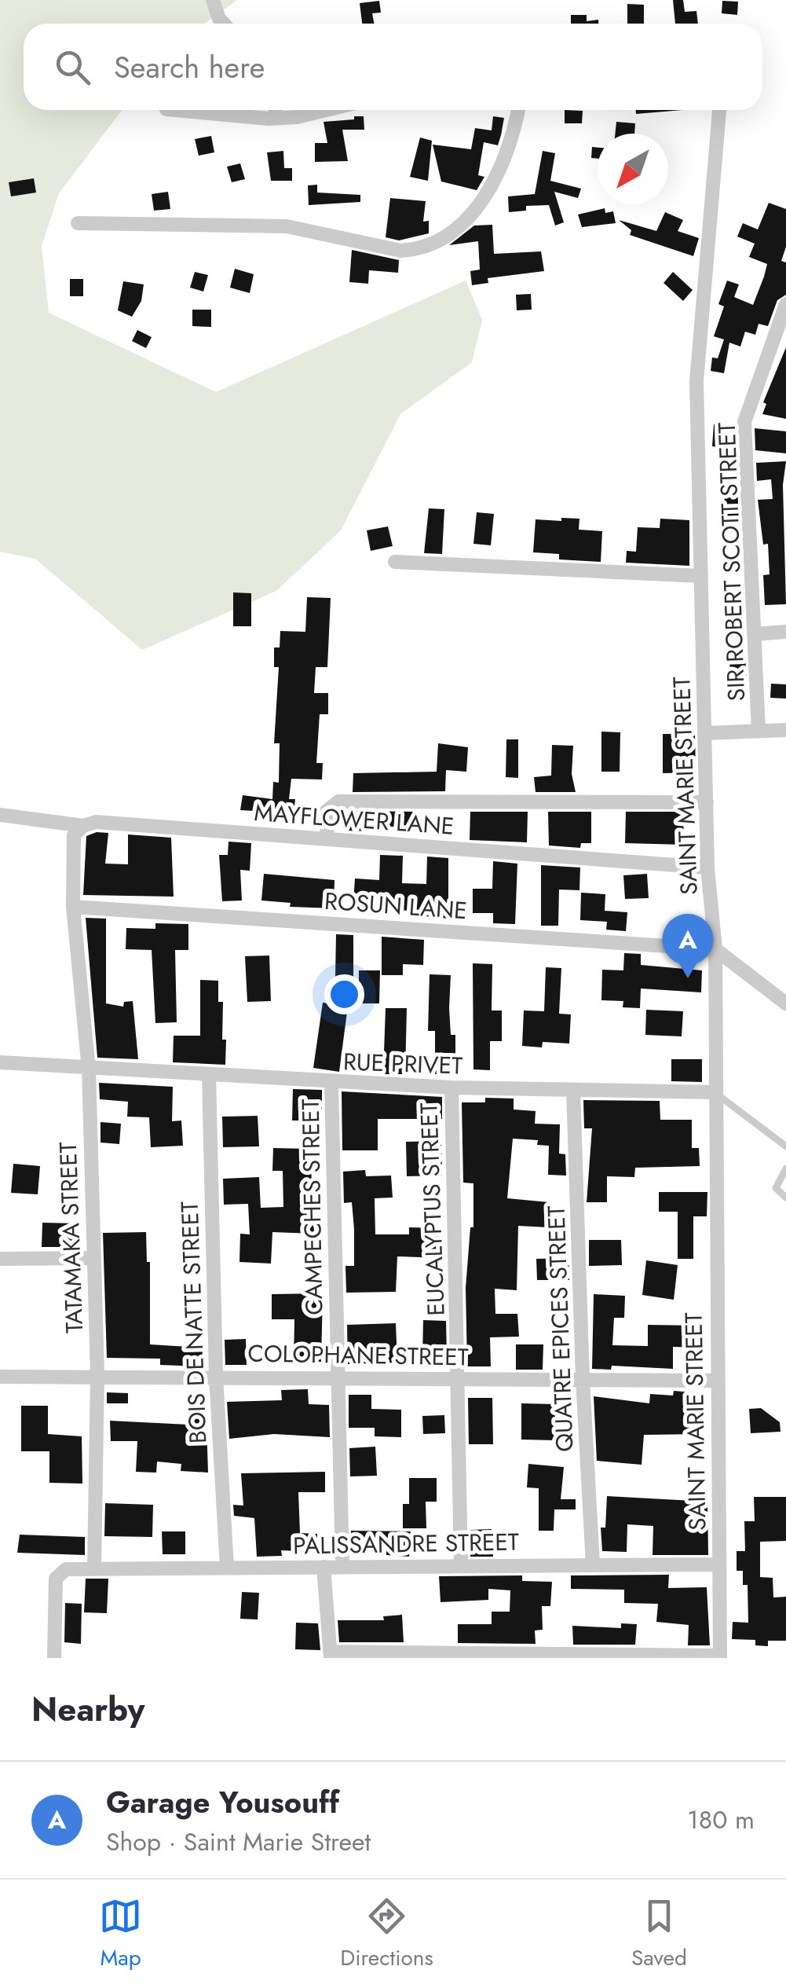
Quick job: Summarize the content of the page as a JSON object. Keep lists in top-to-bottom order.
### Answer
{
  "streets": {
    "street": [
      "SIR ROBERT SCOTT STREET",
      "SAINT MARIE STREET",
      "MAYFLOWER LANE",
      "ROSUN LANE",
      "RUE PRIVET",
      "CAMPECHES STREET",
      "EUCALYPTUS STREET",
      "TATAMAKA STREET",
      "BOIS DE NATTE STREET",
      "QUATRE EPICES STREET",
      "COLOPHANE STREET",
      "PALISSANDRE STREET"
    ]
  },
  "crossings": [
    ["SAINT MARIE STREET", "MAYFLOWER LANE"],
    ["SAINT MARIE STREET", "ROSUN LANE"],
    ["SAINT MARIE STREET", "RUE PRIVET"],
    ["SAINT MARIE STREET", "COLOPHANE STREET"],
    ["SAINT MARIE STREET", "PALISSANDRE STREET"],
    ["ROSUN LANE", "TATAMAKA STREET"],
    ["RUE PRIVET", "CAMPECHES STREET"],
    ["RUE PRIVET", "EUCALYPTUS STREET"],
    ["RUE PRIVET", "TATAMAKA STREET"],
    ["RUE PRIVET", "BOIS DE NATTE STREET"],
    ["RUE PRIVET", "QUATRE EPICES STREET"],
    ["CAMPECHES STREET", "COLOPHANE STREET"],
    ["CAMPECHES STREET", "PALISSANDRE STREET"],
    ["EUCALYPTUS STREET", "COLOPHANE STREET"],
    ["EUCALYPTUS STREET", "PALISSANDRE STREET"],
    ["TATAMAKA STREET", "COLOPHANE STREET"],
    ["TATAMAKA STREET", "PALISSANDRE STREET"],
    ["BOIS DE NATTE STREET", "COLOPHANE STREET"],
    ["BOIS DE NATTE STREET", "PALISSANDRE STREET"],
    ["QUATRE EPICES STREET", "COLOPHANE STREET"],
    ["QUATRE EPICES STREET", "PALISSANDRE STREET"]
  ],
  "north": "bottom left",
  "page": {
    "search": "Search here",
    "pins": "A",
    "heading": "Nearby",
    "list": [
      {
        "mark": "A",
        "name": "Garage Yousouff",
        "note": "Shop · Saint Marie Street",
        "value": "180 m"
      }
    ],
    "nav": ["Map", "Directions", "Saved"]
  }
}
